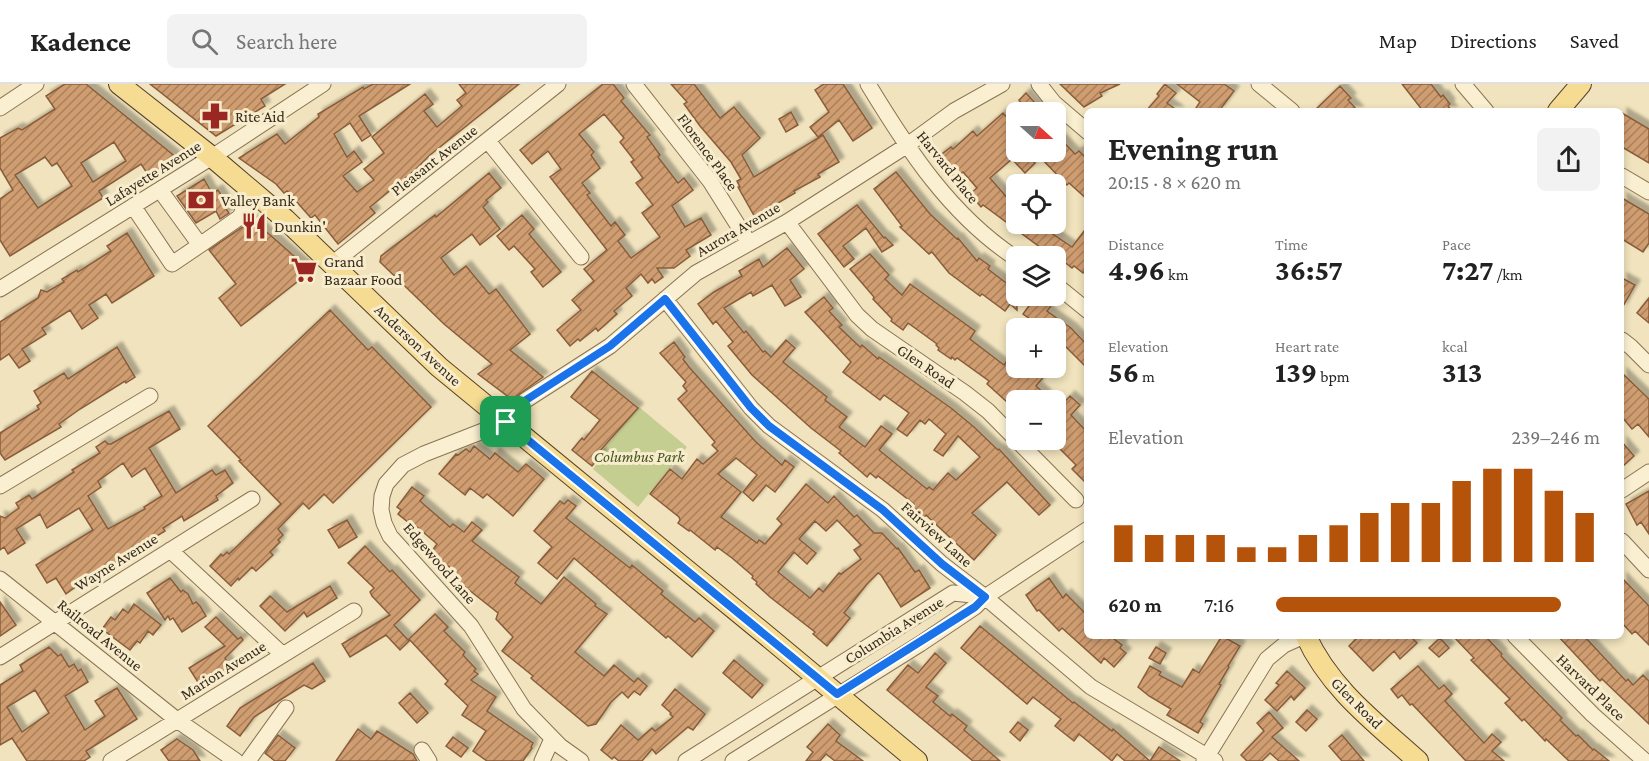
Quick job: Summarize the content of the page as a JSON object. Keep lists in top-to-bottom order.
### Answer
{
  "streets": {
    "main road": ["Anderson Avenue", "Glen Road"],
    "street": [
      "Florence Place",
      "Pleasant Avenue",
      "Harvard Place",
      "Lafayette Avenue",
      "Aurora Avenue",
      "Fairview Lane",
      "Wayne Avenue",
      "Edgewood Lane",
      "Columbia Avenue",
      "Railroad Avenue",
      "Marion Avenue"
    ]
  },
  "crossings": [
    ["Florence Place", "Aurora Avenue"],
    ["Pleasant Avenue", "Anderson Avenue"],
    ["Harvard Place", "Aurora Avenue"],
    ["Lafayette Avenue", "Anderson Avenue"],
    ["Aurora Avenue", "Anderson Avenue"],
    ["Aurora Avenue", "Glen Road"],
    ["Aurora Avenue", "Fairview Lane"],
    ["Aurora Avenue", "Edgewood Lane"],
    ["Anderson Avenue", "Edgewood Lane"],
    ["Anderson Avenue", "Columbia Avenue"],
    ["Fairview Lane", "Columbia Avenue"],
    ["Wayne Avenue", "Railroad Avenue"],
    ["Railroad Avenue", "Marion Avenue"]
  ],
  "parks": ["Columbus Park"],
  "places": {
    "pharmacy": ["Rite Aid"],
    "bank": ["Valley Bank"],
    "restaurant": ["Dunkin'"],
    "supermarket": ["Grand Bazaar Food"]
  },
  "north": "right",
  "page": {
    "header": "Kadence",
    "search": "Search here",
    "nav": ["Map", "Directions", "Saved"],
    "map_buttons": ["+", "−"],
    "heading": ["Evening run", "20:15 · 8 × 620 m"],
    "stats": [
      ["Distance", "4.96 km"],
      ["Time", "36:57"],
      ["Pace", "7:27 /km"],
      ["Elevation", "56 m"],
      ["Heart rate", "139 bpm"],
      ["kcal", "313"]
    ],
    "chart": ["Elevation", "239–246 m"],
    "list": [
      {
        "name": "620 m",
        "note": "7:16"
      }
    ]
  }
}
